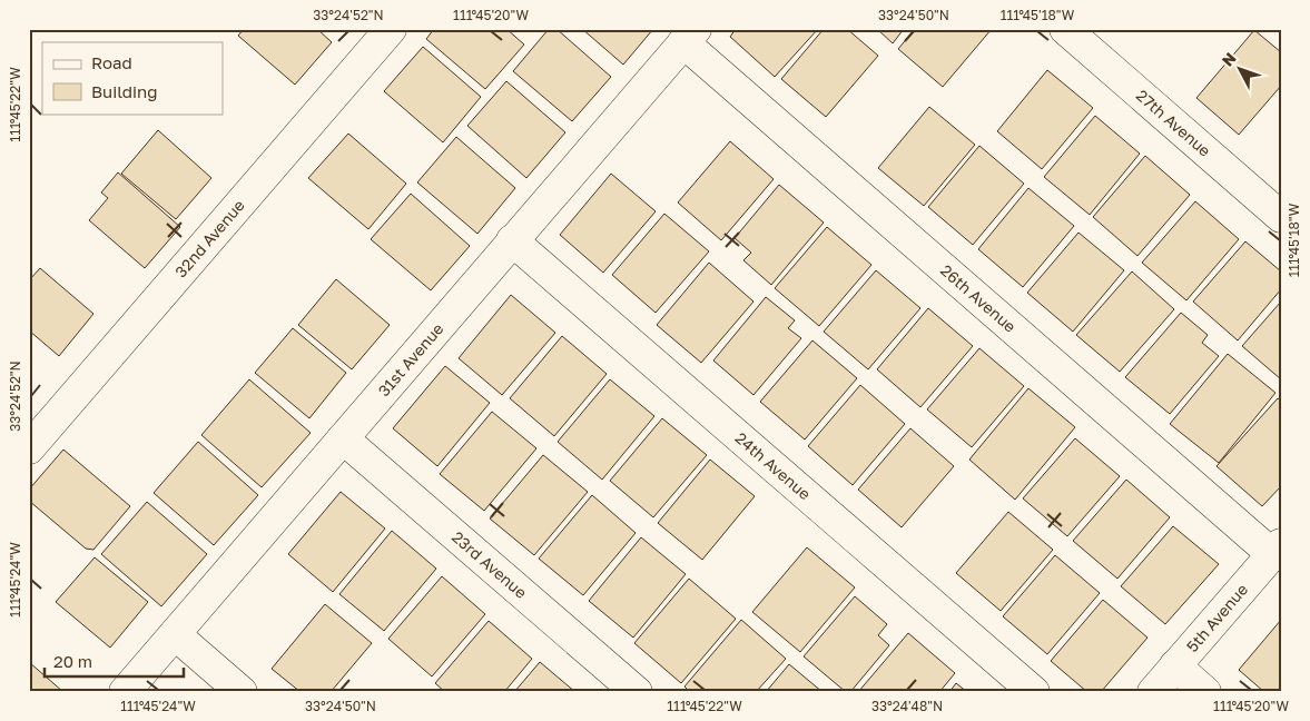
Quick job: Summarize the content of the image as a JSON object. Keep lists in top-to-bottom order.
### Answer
{
  "streets": {
    "lane": [
      "27th Avenue",
      "32nd Avenue",
      "26th Avenue",
      "31st Avenue",
      "24th Avenue",
      "23rd Avenue",
      "5th Avenue"
    ]
  },
  "crossings": [
    ["26th Avenue", "31st Avenue"],
    ["26th Avenue", "5th Avenue"],
    ["31st Avenue", "24th Avenue"],
    ["31st Avenue", "23rd Avenue"]
  ],
  "legend": ["Road", "Building"],
  "scale_bar": "20 m",
  "north": "top left",
  "coordinates": [
    "33°24'52\"N",
    "111°45'20\"W",
    "33°24'50\"N",
    "111°45'18\"W",
    "111°45'22\"W",
    "111°45'24\"W",
    "33°24'48\"N"
  ]
}
